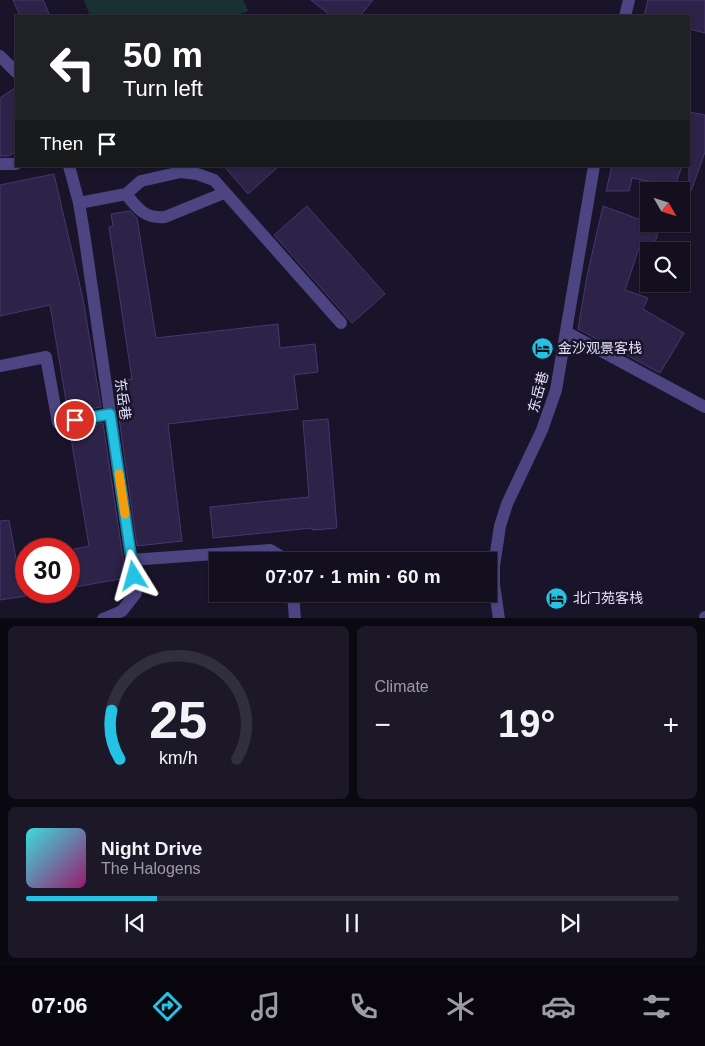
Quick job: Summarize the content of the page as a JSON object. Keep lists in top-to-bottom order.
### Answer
{
  "streets": {
    "street": ["东岳巷"]
  },
  "places": {
    "hotel": ["金沙观景客栈", "北门苑客栈"]
  },
  "north": "bottom right",
  "page": {
    "turn": ["50 m", "Turn left"],
    "then": "Then",
    "limit": "30",
    "trip": "07:07 · 1 min · 60 m",
    "tile": "Climate",
    "heat": ["−", "19°", "+"],
    "song": ["Night Drive", "The Halogens"],
    "tabs": "07:06",
    "gauge": ["25", "km/h"]
  }
}
